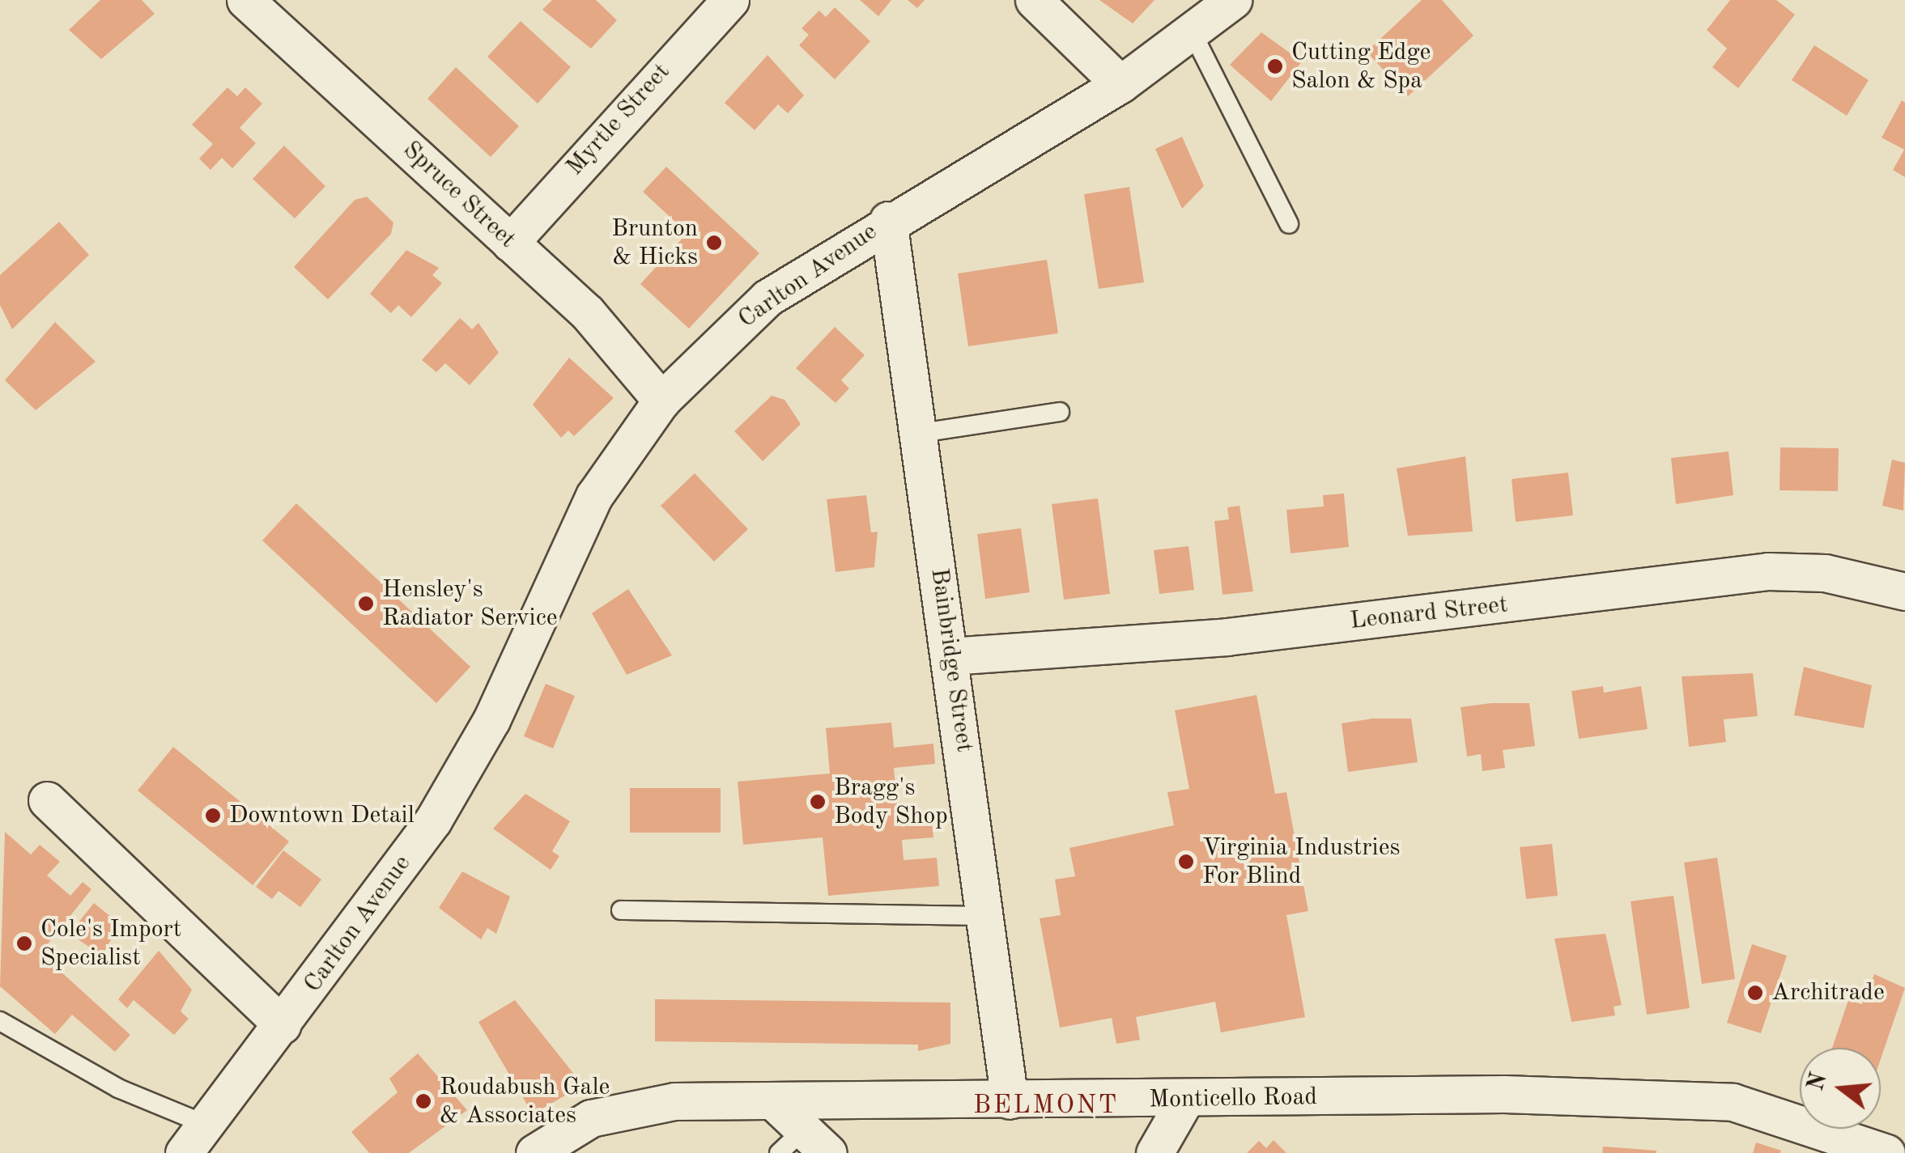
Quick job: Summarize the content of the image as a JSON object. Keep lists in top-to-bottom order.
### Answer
{
  "streets": {
    "street": [
      "Myrtle Street",
      "Spruce Street",
      "Carlton Avenue",
      "Leonard Street",
      "Bainbridge Street",
      "Monticello Road"
    ]
  },
  "crossings": [
    ["Myrtle Street", "Spruce Street"],
    ["Spruce Street", "Carlton Avenue"],
    ["Carlton Avenue", "Bainbridge Street"],
    ["Leonard Street", "Bainbridge Street"],
    ["Bainbridge Street", "Monticello Road"]
  ],
  "districts": ["BELMONT"],
  "places": [
    "Cutting Edge Salon & Spa",
    "Brunton & Hicks",
    "Hensley's Radiator Service",
    "Bragg's Body Shop",
    "Downtown Detail",
    "Virginia Industries For Blind",
    "Cole's Import Specialist",
    "Architrade",
    "Roudabush Gale & Associates"
  ],
  "north": "left"
}
